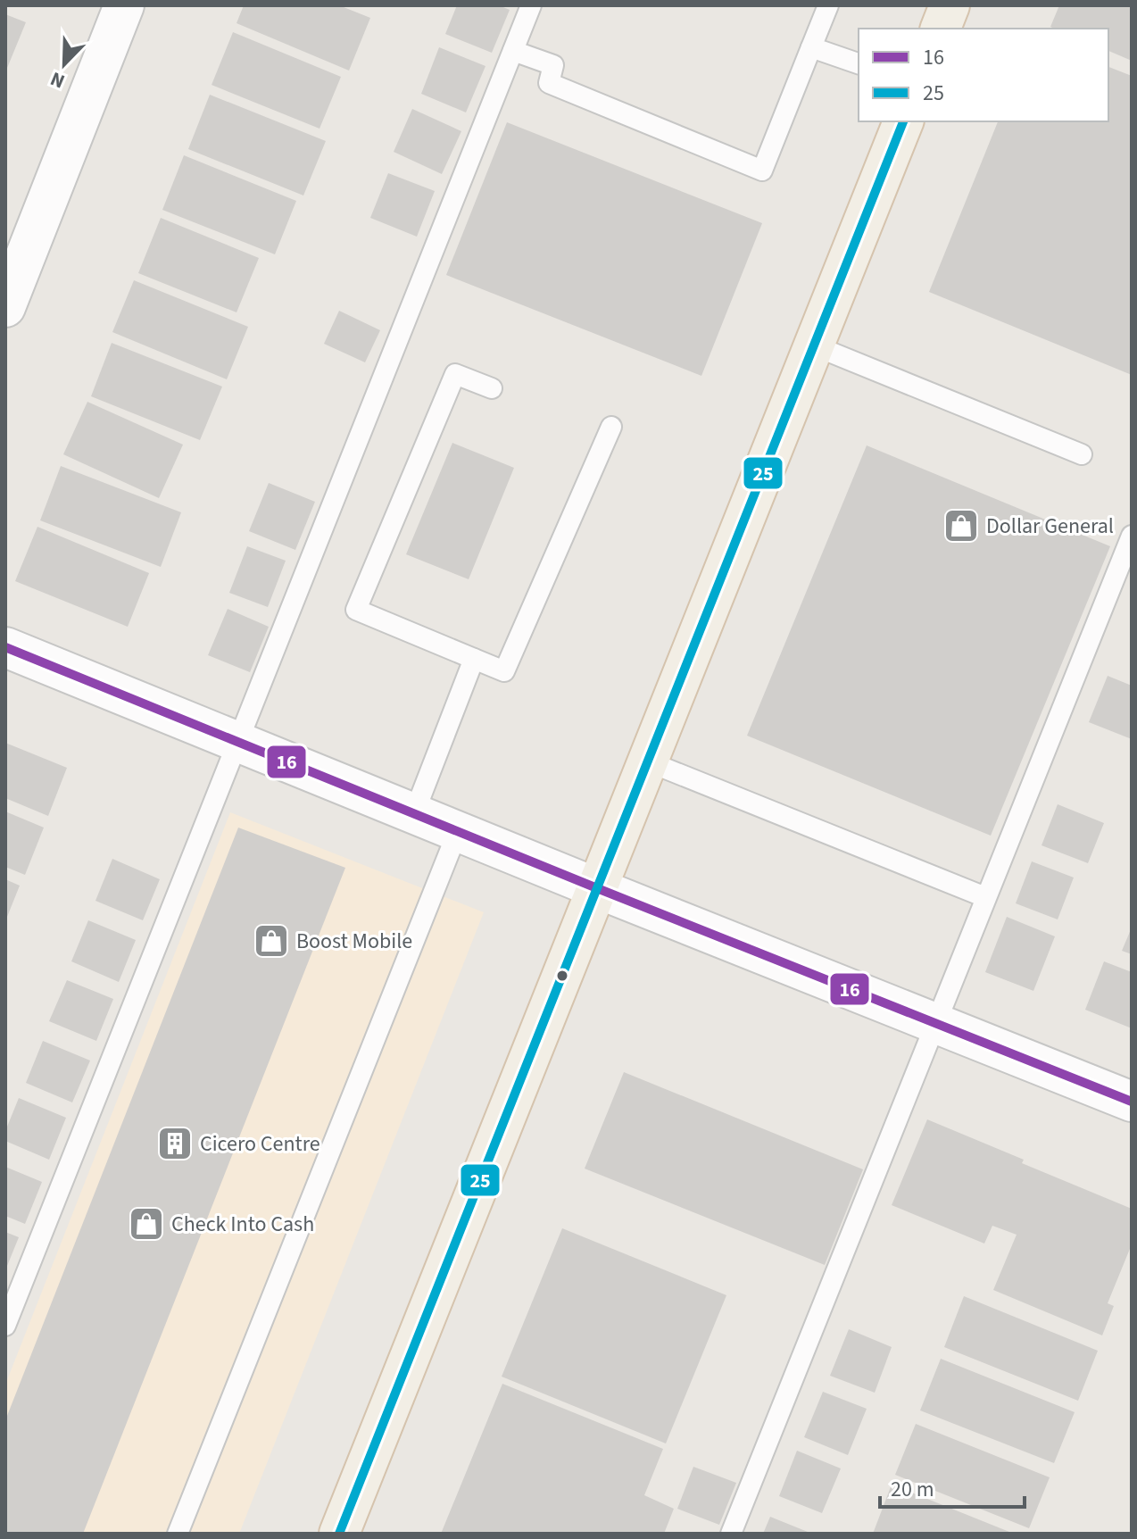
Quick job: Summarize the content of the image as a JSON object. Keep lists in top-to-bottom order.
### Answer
{
  "places": {
    "shop": ["Dollar General", "Boost Mobile", "Check Into Cash"],
    "building": ["Cicero Centre"]
  },
  "lines": ["transit line 25", "transit line 16"],
  "legend": ["16", "25"],
  "scale_bar": "20 m",
  "north": "bottom left"
}
